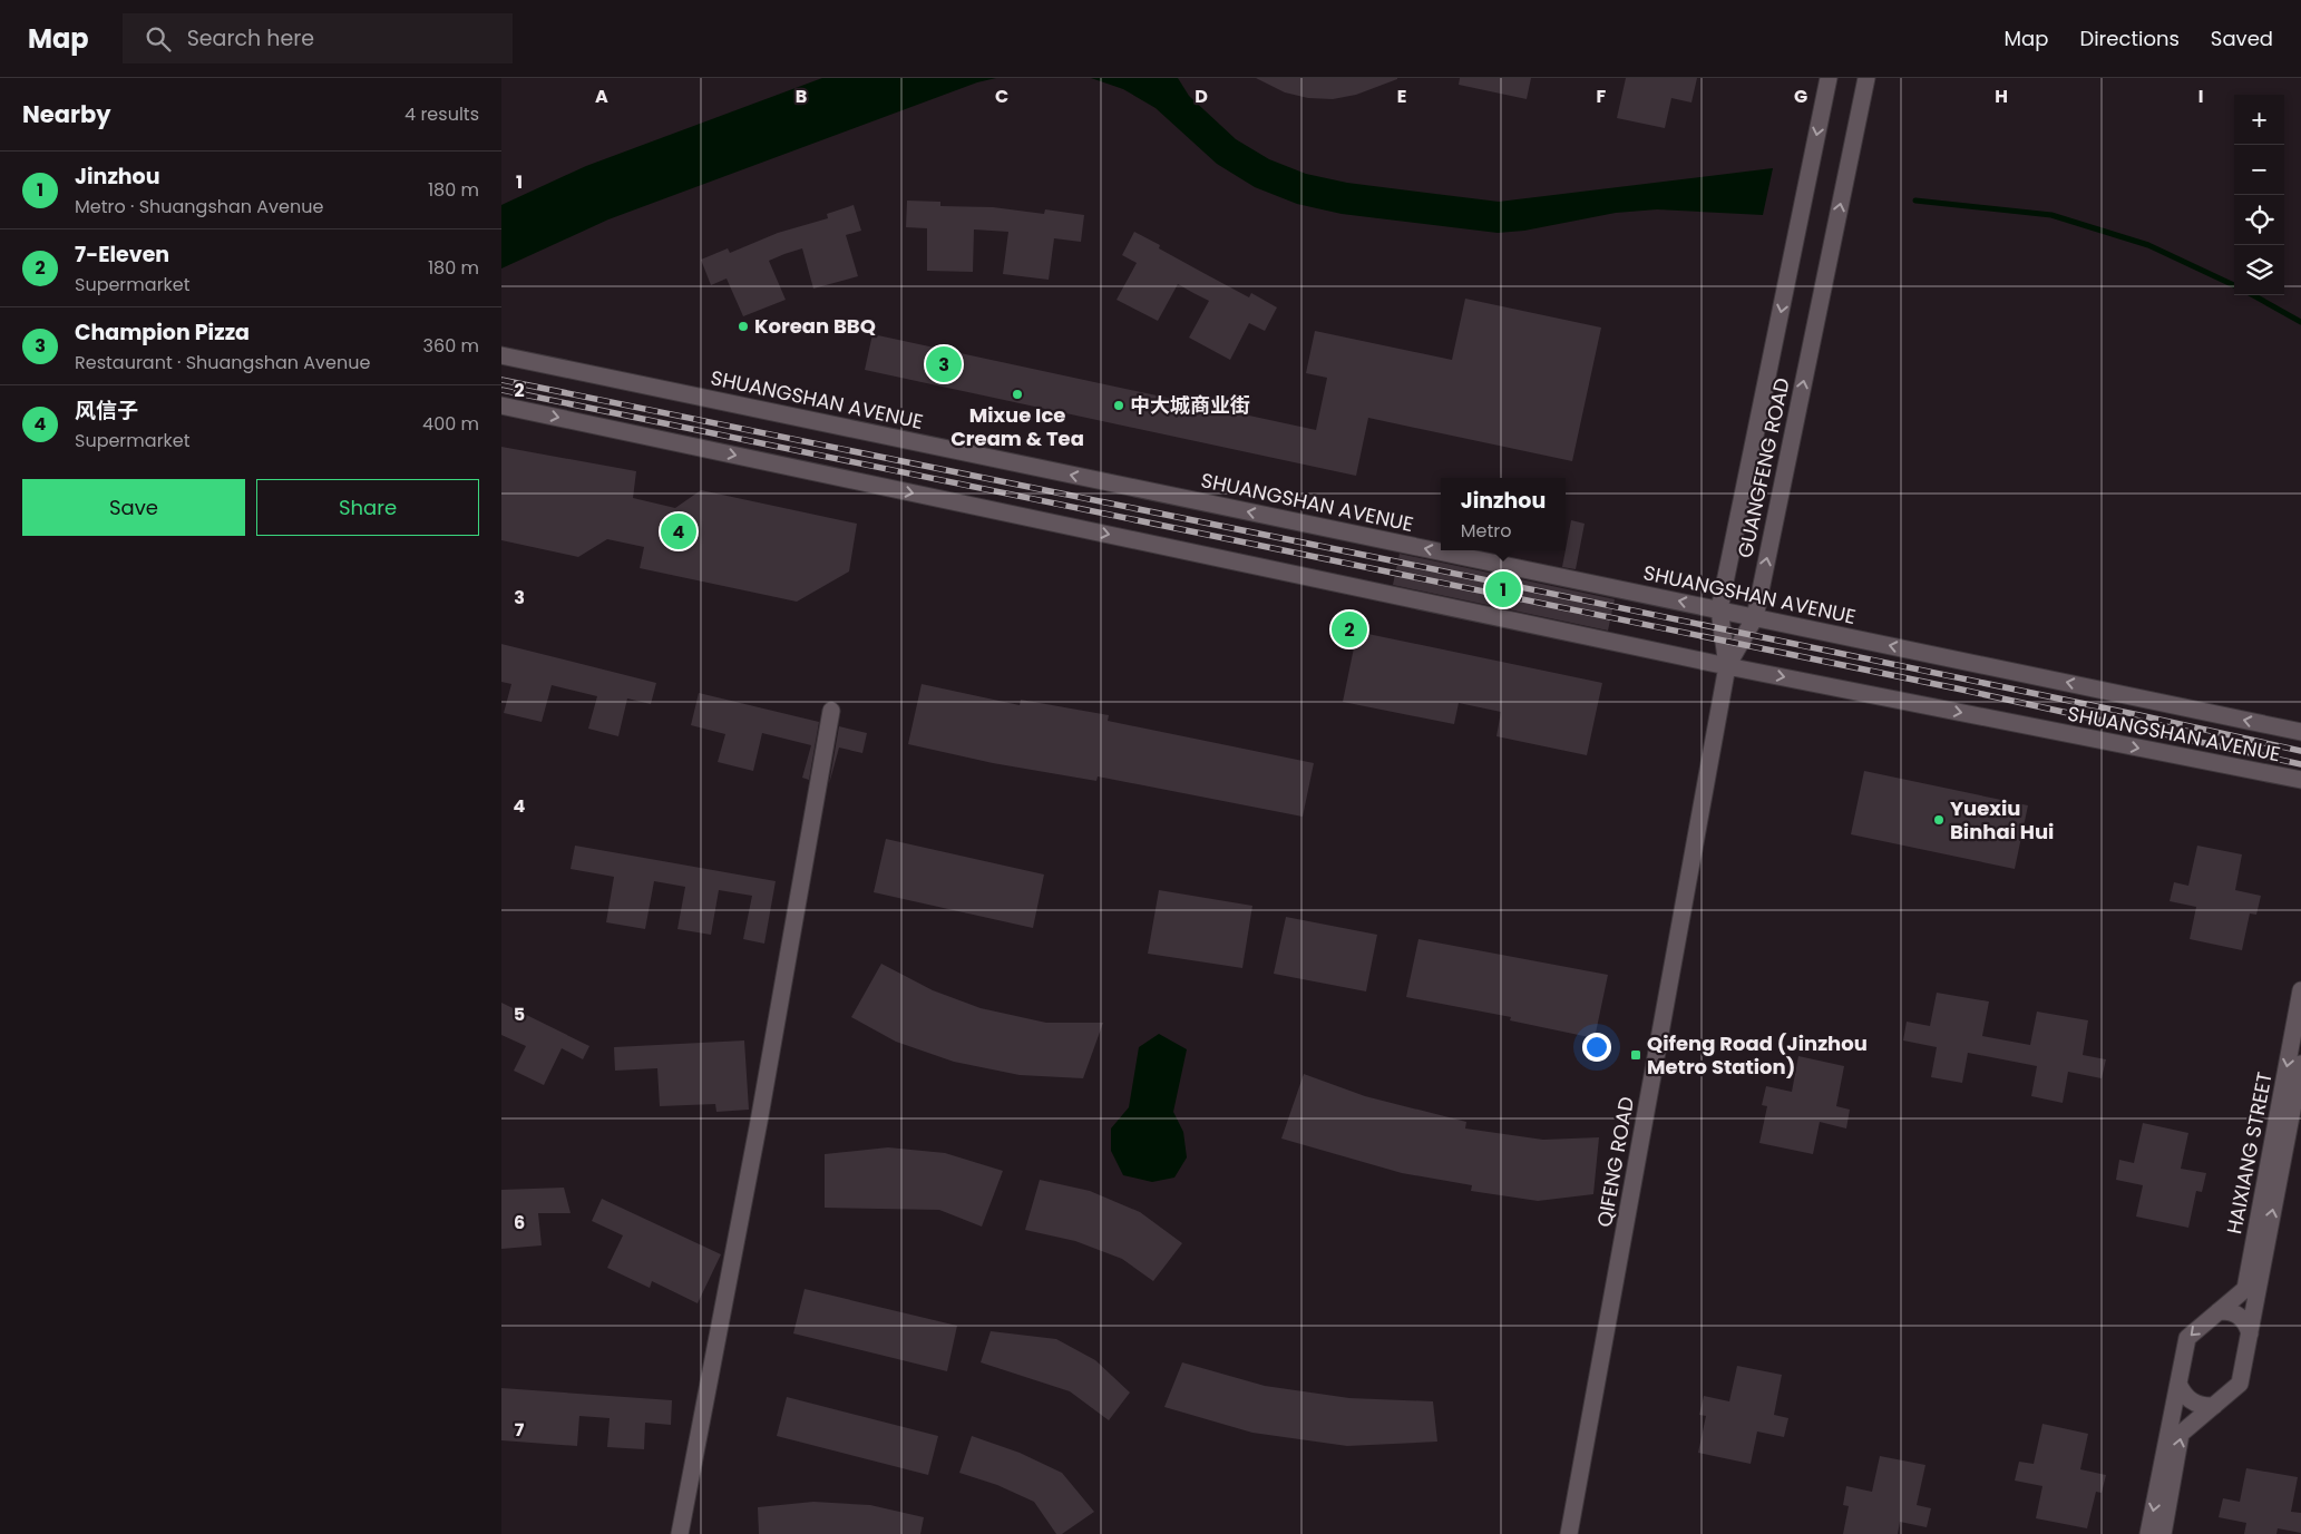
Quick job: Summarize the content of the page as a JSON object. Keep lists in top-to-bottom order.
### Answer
{
  "streets": {
    "street": [
      "SHUANGSHAN AVENUE",
      "GUANGFENG ROAD",
      "HAIXIANG STREET",
      "QIFENG ROAD"
    ]
  },
  "crossings": [
    ["SHUANGSHAN AVENUE", "GUANGFENG ROAD"],
    ["SHUANGSHAN AVENUE", "QIFENG ROAD"],
    ["GUANGFENG ROAD", "QIFENG ROAD"]
  ],
  "places": {
    "other": [
      "Korean BBQ",
      "Mixue Ice Cream & Tea",
      "中大城商业街",
      "Yuexiu Binhai Hui"
    ],
    "transit": ["Qifeng Road (Jinzhou Metro Station)"]
  },
  "page": {
    "header": "Map",
    "search": "Search here",
    "nav": ["Map", "Directions", "Saved"],
    "heading": ["Nearby", "4 results"],
    "map_buttons": ["+", "−"],
    "list": [
      {
        "mark": "1",
        "name": "Jinzhou",
        "note": "Metro · Shuangshan Avenue",
        "value": "180 m"
      },
      {
        "mark": "2",
        "name": "7-Eleven",
        "note": "Supermarket",
        "value": "180 m"
      },
      {
        "mark": "3",
        "name": "Champion Pizza",
        "note": "Restaurant · Shuangshan Avenue",
        "value": "360 m"
      },
      {
        "mark": "4",
        "name": "风信子",
        "note": "Supermarket",
        "value": "400 m"
      }
    ],
    "pins": [
      "3",
      "4",
      "1",
      "2"
    ],
    "buttons": ["Save", "Share"],
    "popup": ["Jinzhou", "Metro"]
  },
  "grid": {
    "columns": [
      "A",
      "B",
      "C",
      "D",
      "E",
      "F",
      "G",
      "H",
      "I"
    ],
    "rows": [
      "1",
      "2",
      "3",
      "4",
      "5",
      "6",
      "7"
    ]
  }
}
